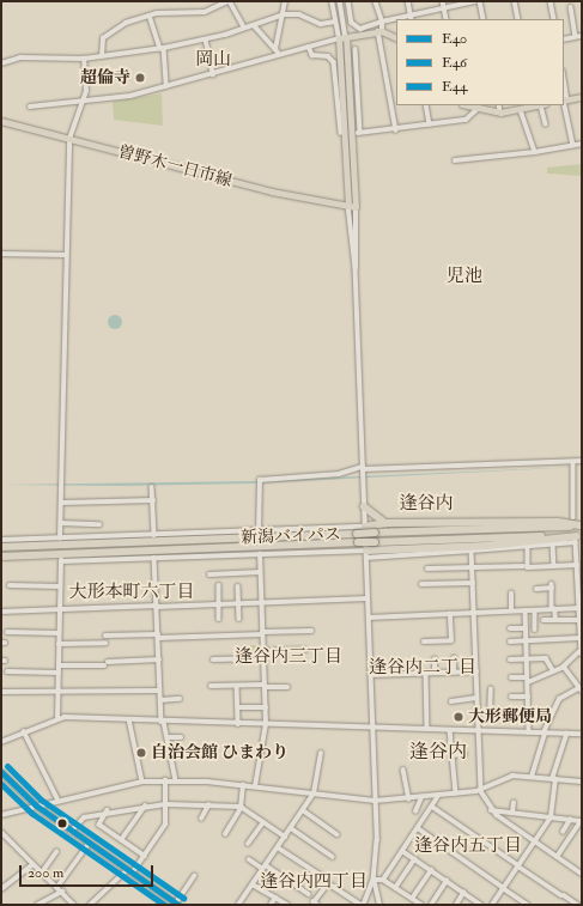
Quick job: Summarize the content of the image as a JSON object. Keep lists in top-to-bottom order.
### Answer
{
  "streets": {
    "highway": ["新潟バイパス"],
    "main road": ["曽野木一日市線"]
  },
  "districts": [
    "岡山",
    "児池",
    "逢谷内",
    "大形本町六丁目",
    "逢谷内三丁目",
    "逢谷内二丁目",
    "逢谷内",
    "逢谷内五丁目",
    "逢谷内四丁目"
  ],
  "places": ["超倫寺", "大形郵便局", "自治会館 ひまわり"],
  "lines": ["transit line E44", "transit line E40", "transit line E46"],
  "legend": ["E40", "E46", "E44"],
  "scale_bar": "200 m"
}
